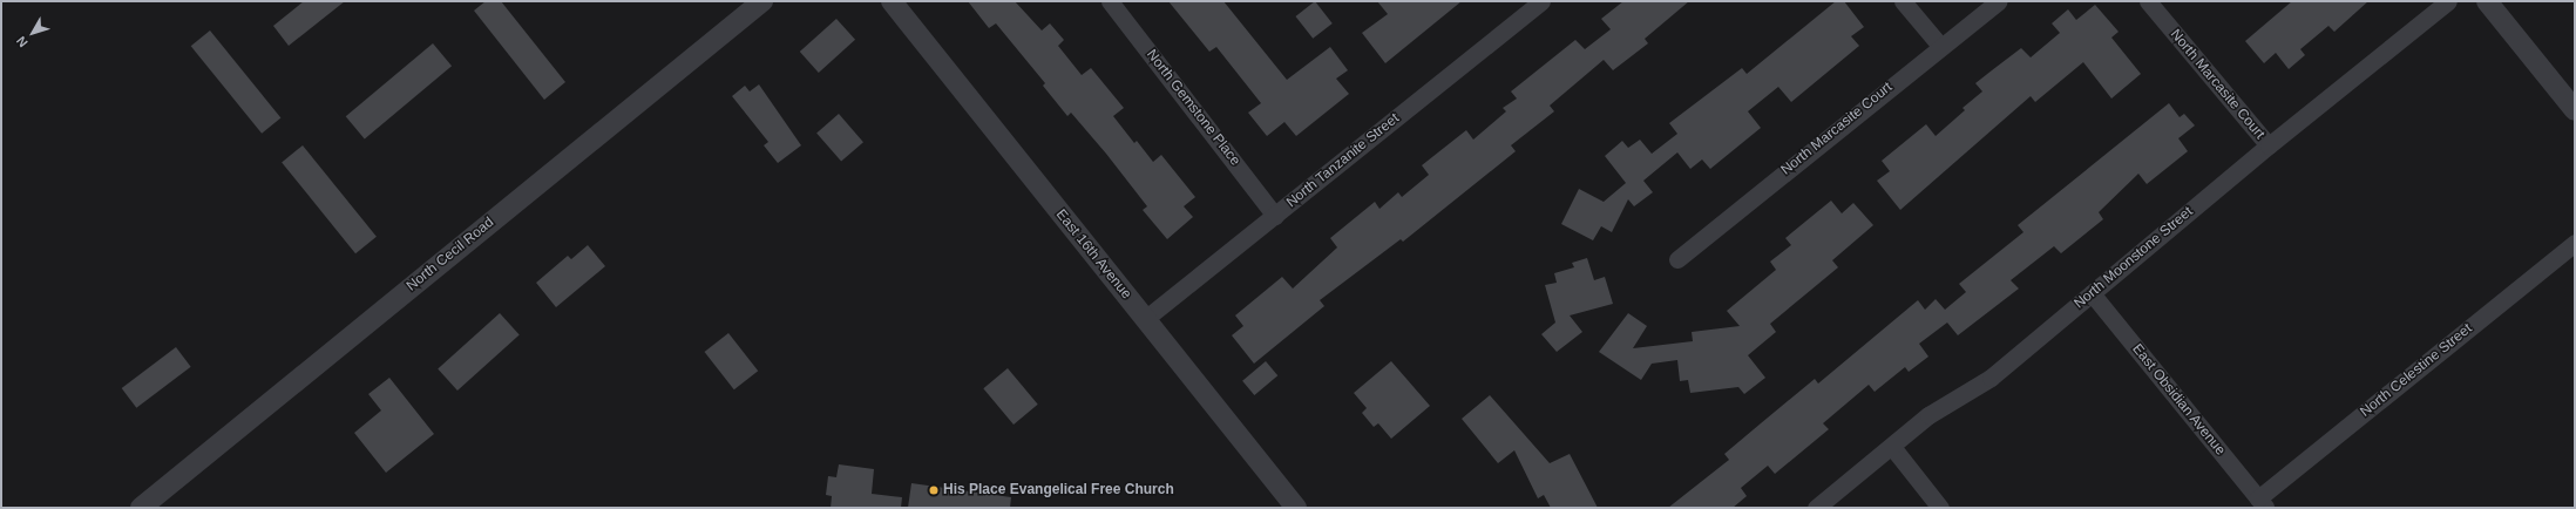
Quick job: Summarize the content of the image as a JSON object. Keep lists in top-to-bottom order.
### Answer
{
  "streets": {
    "street": [
      "North Marcasite Court",
      "North Gemstone Place",
      "North Tanzanite Street",
      "North Cecil Road",
      "East 16th Avenue",
      "North Moonstone Street",
      "North Celestine Street",
      "East Obsidian Avenue"
    ]
  },
  "crossings": [
    ["North Marcasite Court", "North Moonstone Street"],
    ["North Gemstone Place", "North Tanzanite Street"],
    ["North Tanzanite Street", "East 16th Avenue"],
    ["North Moonstone Street", "East Obsidian Avenue"],
    ["North Celestine Street", "East Obsidian Avenue"]
  ],
  "places": ["His Place Evangelical Free Church"],
  "north": "bottom left"
}
